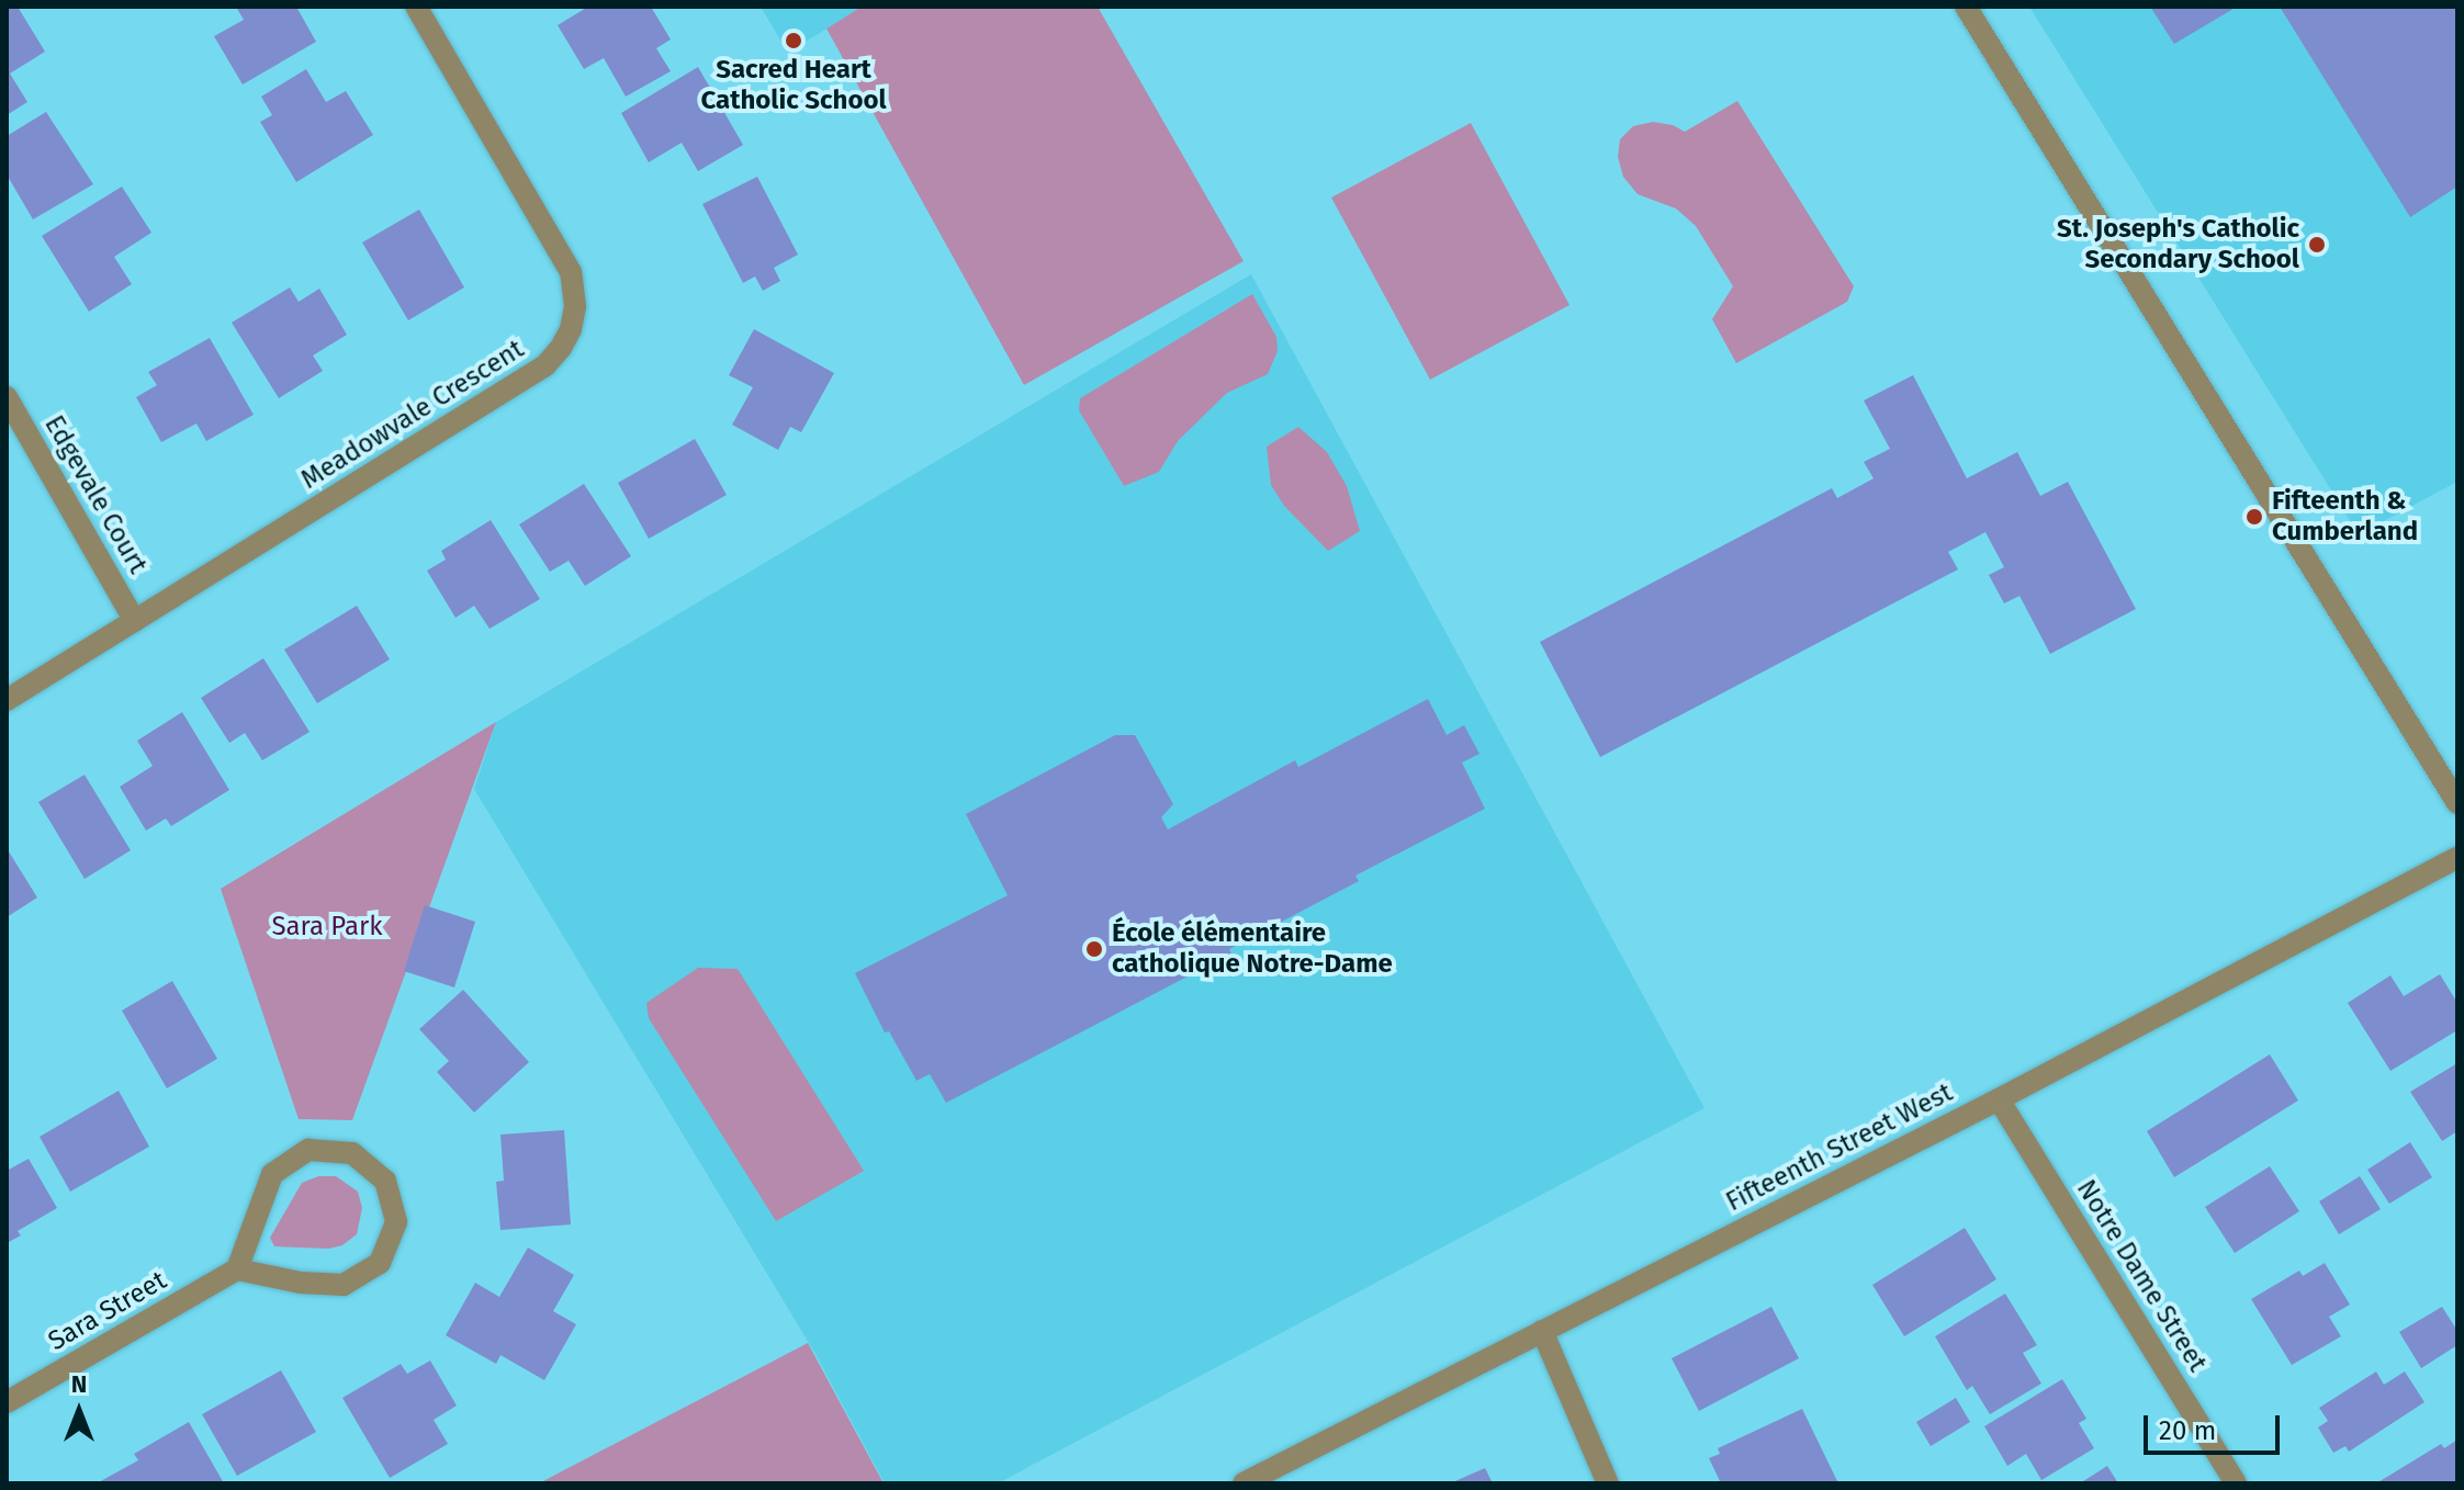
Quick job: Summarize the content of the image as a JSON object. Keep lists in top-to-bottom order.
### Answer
{
  "streets": {
    "street": [
      "Meadowvale Crescent",
      "Edgevale Court",
      "Fifteenth Street West",
      "Notre Dame Street",
      "Sara Street"
    ]
  },
  "crossings": [
    ["Meadowvale Crescent", "Edgevale Court"],
    ["Fifteenth Street West", "Notre Dame Street"]
  ],
  "parks": ["Sara Park"],
  "places": [
    "Sacred Heart Catholic School",
    "St. Joseph's Catholic Secondary School",
    "Fifteenth & Cumberland",
    "École élémentaire catholique Notre-Dame"
  ],
  "scale_bar": "20 m",
  "north": "top"
}
